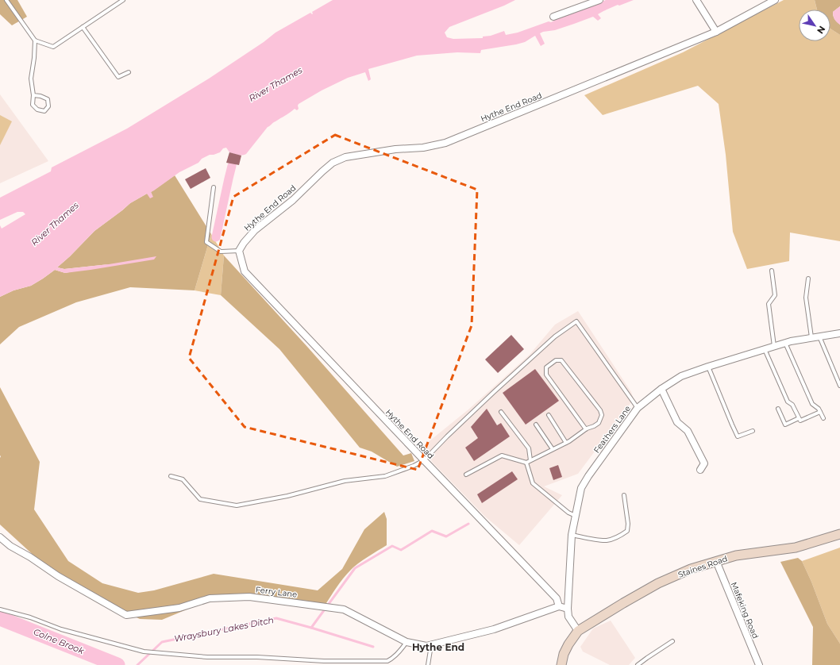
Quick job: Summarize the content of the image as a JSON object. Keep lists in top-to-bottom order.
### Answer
{
  "streets": {
    "main road": ["Staines Road"],
    "street": [
      "Hythe End Road",
      "Feathers Lane",
      "Ferry Lane",
      "Mafeking Road"
    ]
  },
  "crossings": [
    ["Hythe End Road", "Ferry Lane"],
    ["Feathers Lane", "Staines Road"],
    ["Staines Road", "Mafeking Road"]
  ],
  "districts": ["Hythe End"],
  "water": ["River Thames", "Wraysbury Lakes Ditch", "Colne Brook"],
  "north": "bottom right"
}
